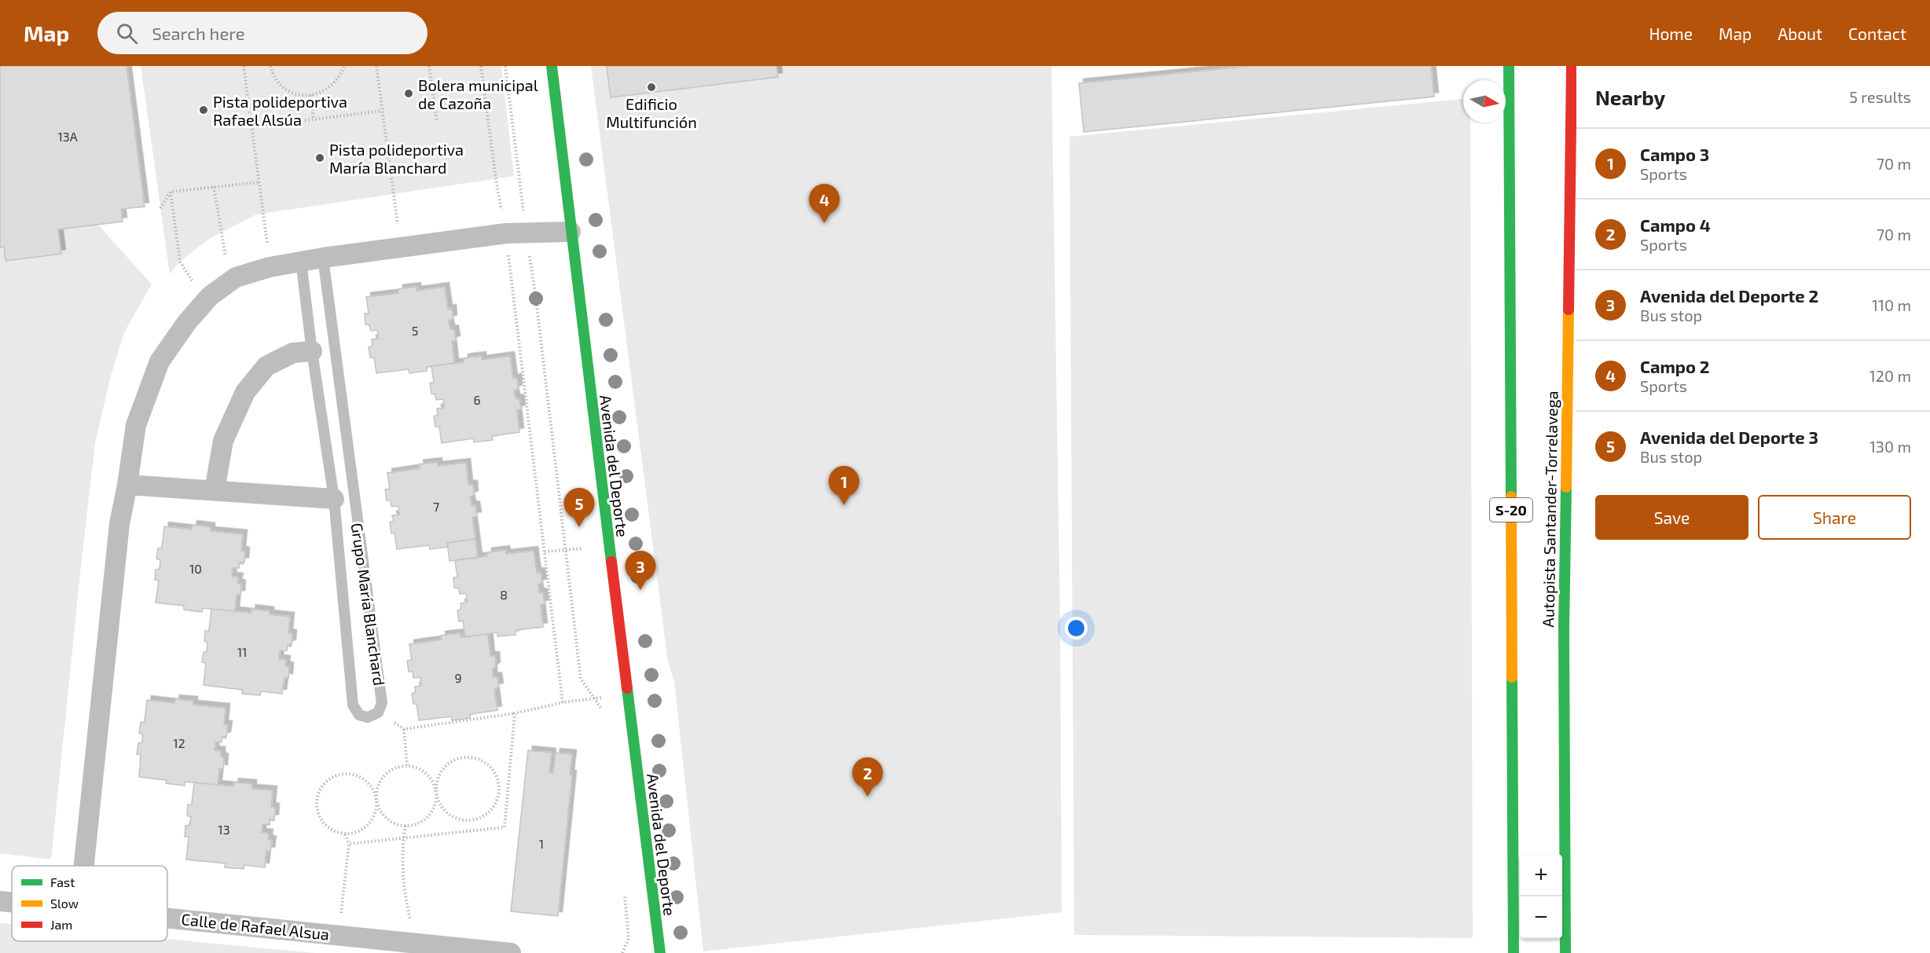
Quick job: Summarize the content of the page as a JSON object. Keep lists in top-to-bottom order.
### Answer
{
  "streets": {
    "main road": ["Avenida del Deporte", "Autopista Santander-Torrelavega", "S-20"],
    "street": ["Calle de Rafael Alsua"],
    "lane": ["Grupo María Blanchard"]
  },
  "places": [
    "Edificio Multifunción",
    "Bolera municipal de Cazoña",
    "Pista polideportiva Rafael Alsúa",
    "Pista polideportiva María Blanchard"
  ],
  "house_numbers": [
    "13A",
    "5",
    "6",
    "7",
    "10",
    "8",
    "11",
    "9",
    "12",
    "13",
    "1"
  ],
  "legend": ["Fast", "Slow", "Jam"],
  "north": "right",
  "page": {
    "header": "Map",
    "search": "Search here",
    "nav": [
      "Home",
      "Map",
      "About",
      "Contact"
    ],
    "heading": ["Nearby", "5 results"],
    "list": [
      {
        "mark": "1",
        "name": "Campo 3",
        "note": "Sports",
        "value": "70 m"
      },
      {
        "mark": "2",
        "name": "Campo 4",
        "note": "Sports",
        "value": "70 m"
      },
      {
        "mark": "3",
        "name": "Avenida del Deporte 2",
        "note": "Bus stop",
        "value": "110 m"
      },
      {
        "mark": "4",
        "name": "Campo 2",
        "note": "Sports",
        "value": "120 m"
      },
      {
        "mark": "5",
        "name": "Avenida del Deporte 3",
        "note": "Bus stop",
        "value": "130 m"
      }
    ],
    "pins": [
      "4",
      "1",
      "5",
      "3",
      "2"
    ],
    "buttons": ["Save", "Share"],
    "map_buttons": ["+", "−"]
  }
}
